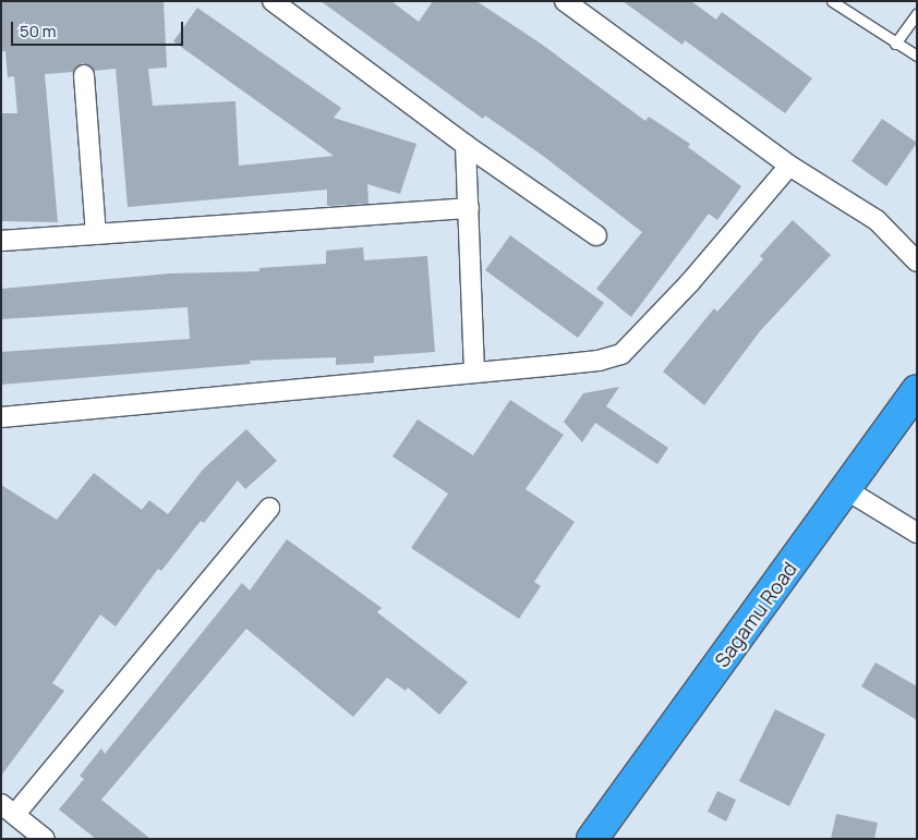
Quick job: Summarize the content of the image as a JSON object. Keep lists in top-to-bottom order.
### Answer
{
  "streets": {
    "highway": ["Sagamu Road"]
  },
  "scale_bar": "50 m"
}
